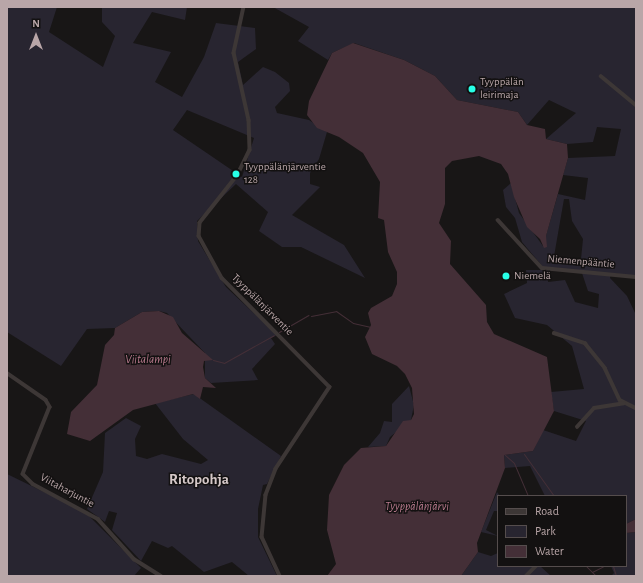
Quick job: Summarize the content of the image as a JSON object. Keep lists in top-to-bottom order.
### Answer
{
  "streets": {
    "street": ["Niemenpääntie", "Tyyppälänjärventie", "Viitaharjuntie"]
  },
  "districts": ["Ritopohja"],
  "water": ["Viitalampi", "Tyyppälänjärvi"],
  "places": ["Tyyppälän leirimaja", "Tyyppälänjärventie 128", "Niemelä"],
  "legend": ["Road", "Park", "Water"],
  "north": "top"
}
